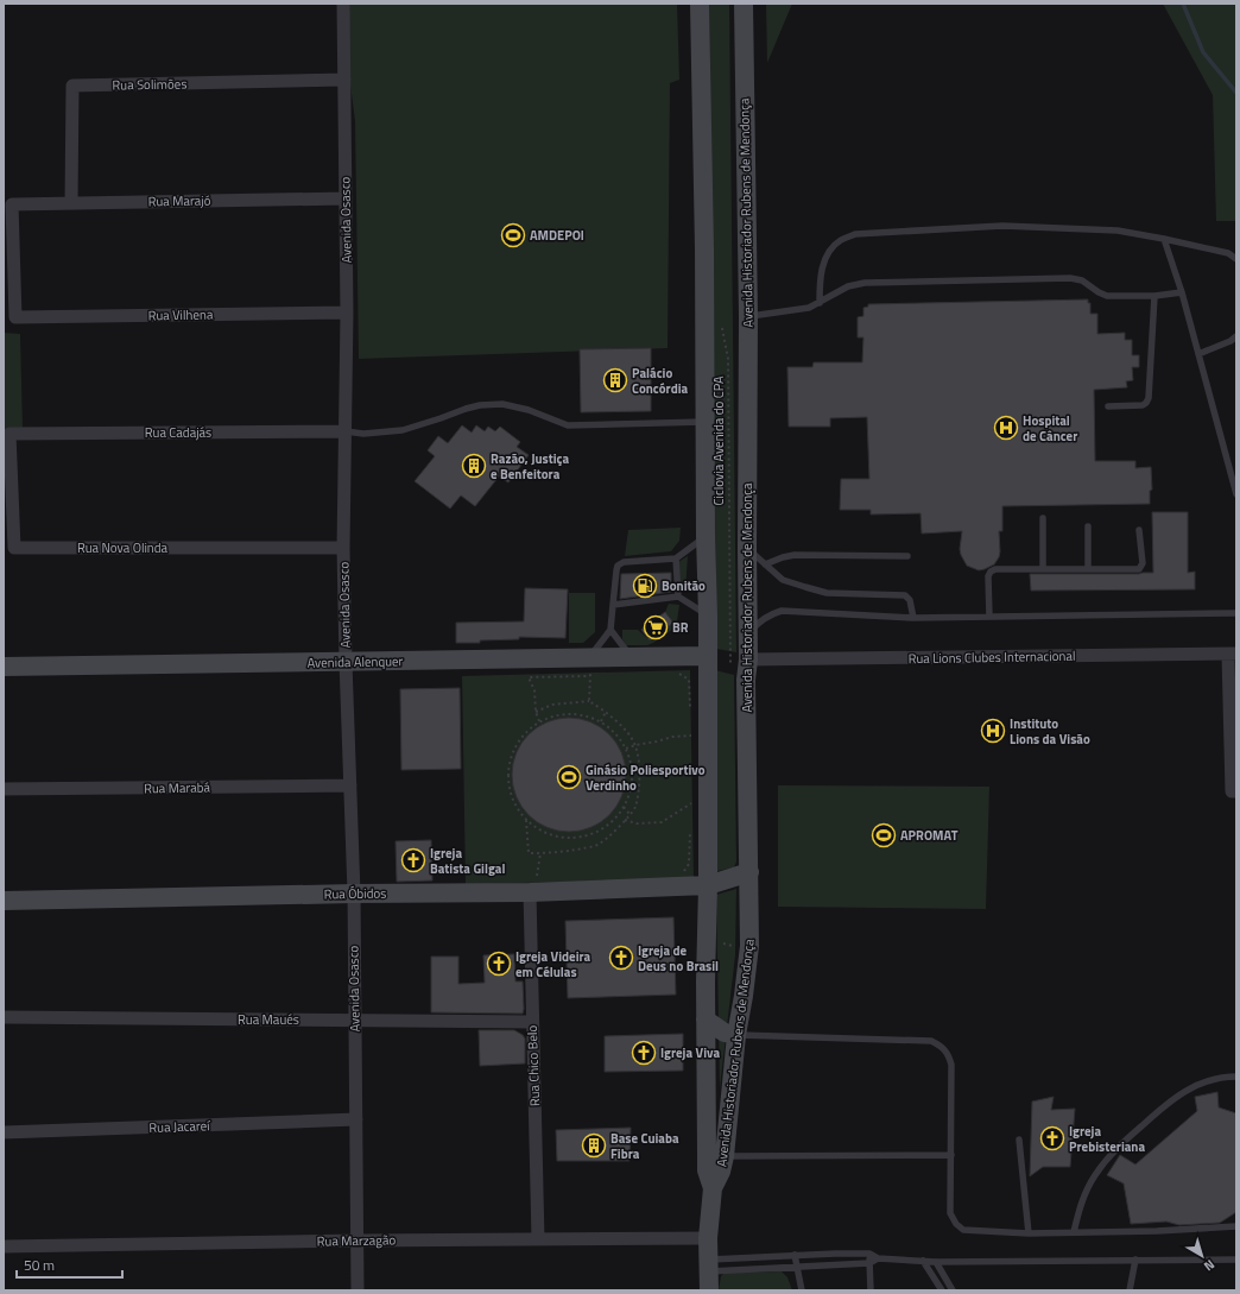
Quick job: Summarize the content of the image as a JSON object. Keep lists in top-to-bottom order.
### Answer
{
  "streets": {
    "main road": ["Avenida Historiador Rubens de Mendonça", "Avenida Alenquer", "Rua Óbidos"],
    "street": [
      "Rua Solimões",
      "Rua Marajó",
      "Avenida Osasco",
      "Rua Vilhena",
      "Rua Cadajás",
      "Rua Nova Olinda",
      "Rua Lions Clubes Internacional",
      "Rua Marabá",
      "Rua Maués",
      "Rua Chico Belo",
      "Rua Jacareí",
      "Rua Marzagão"
    ],
    "path": ["Ciclovia Avenida do CPA"]
  },
  "crossings": [
    ["Rua Solimões", "Rua Marajó"],
    ["Rua Solimões", "Avenida Osasco"],
    ["Rua Marajó", "Avenida Osasco"],
    ["Rua Marajó", "Rua Vilhena"],
    ["Avenida Historiador Rubens de Mendonça", "Rua Lions Clubes Internacional"],
    ["Avenida Historiador Rubens de Mendonça", "Avenida Alenquer"],
    ["Avenida Historiador Rubens de Mendonça", "Rua Óbidos"],
    ["Avenida Historiador Rubens de Mendonça", "Rua Marzagão"],
    ["Avenida Osasco", "Rua Vilhena"],
    ["Avenida Osasco", "Rua Cadajás"],
    ["Avenida Osasco", "Rua Nova Olinda"],
    ["Avenida Osasco", "Avenida Alenquer"],
    ["Avenida Osasco", "Rua Marabá"],
    ["Avenida Osasco", "Rua Óbidos"],
    ["Avenida Osasco", "Rua Maués"],
    ["Avenida Osasco", "Rua Jacareí"],
    ["Avenida Osasco", "Rua Marzagão"],
    ["Rua Cadajás", "Rua Nova Olinda"],
    ["Rua Óbidos", "Rua Chico Belo"],
    ["Rua Maués", "Rua Chico Belo"],
    ["Rua Chico Belo", "Rua Marzagão"]
  ],
  "places": {
    "sports": ["AMDEPOl", "Ginásio Poliesportivo Verdinho", "APROMAT"],
    "building": ["Palácio Concórdia", "Razão, Justiça e Benfeitora", "Base Cuiaba Fibra"],
    "hospital": ["Hospital de Câncer", "Instituto Lions da Visão"],
    "fuel station": ["Bonitão"],
    "supermarket": ["BR"],
    "church": [
      "Igreja Batista Gilgal",
      "Igreja de Deus no Brasil",
      "Igreja Videira em Células",
      "Igreja Viva",
      "Igreja Prebisteriana"
    ]
  },
  "scale_bar": "50 m",
  "north": "bottom right"
}
